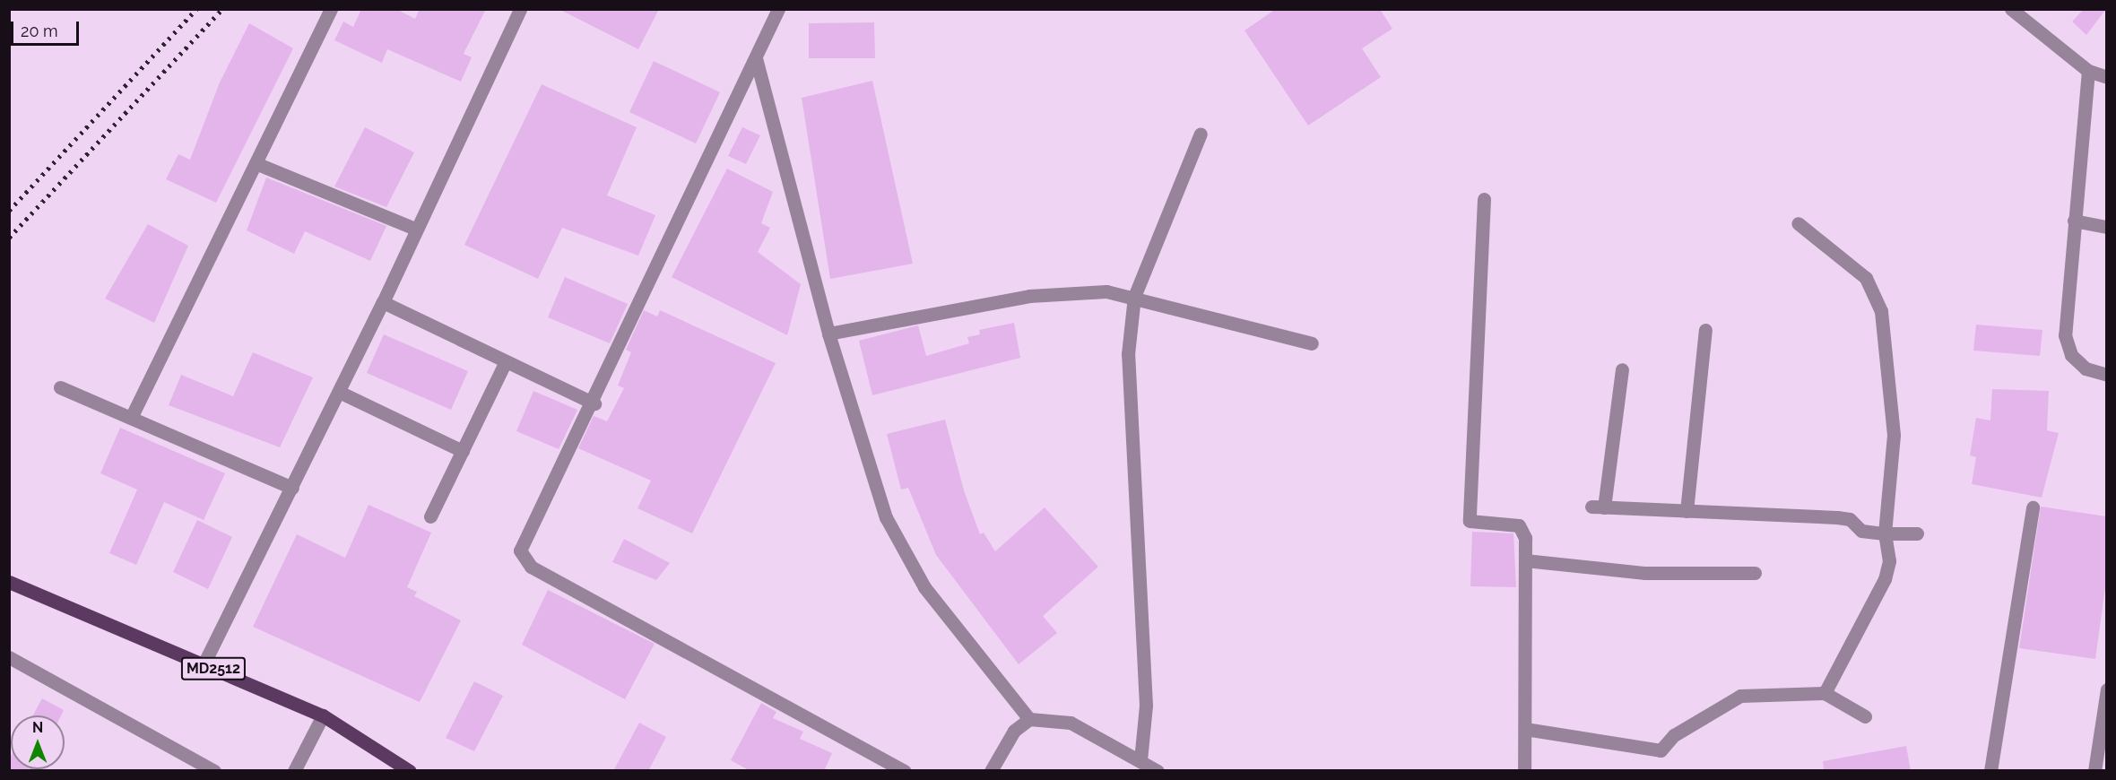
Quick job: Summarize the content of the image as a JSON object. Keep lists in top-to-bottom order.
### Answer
{
  "streets": {
    "main road": ["MD2512"]
  },
  "scale_bar": "20 m",
  "north": "top"
}
